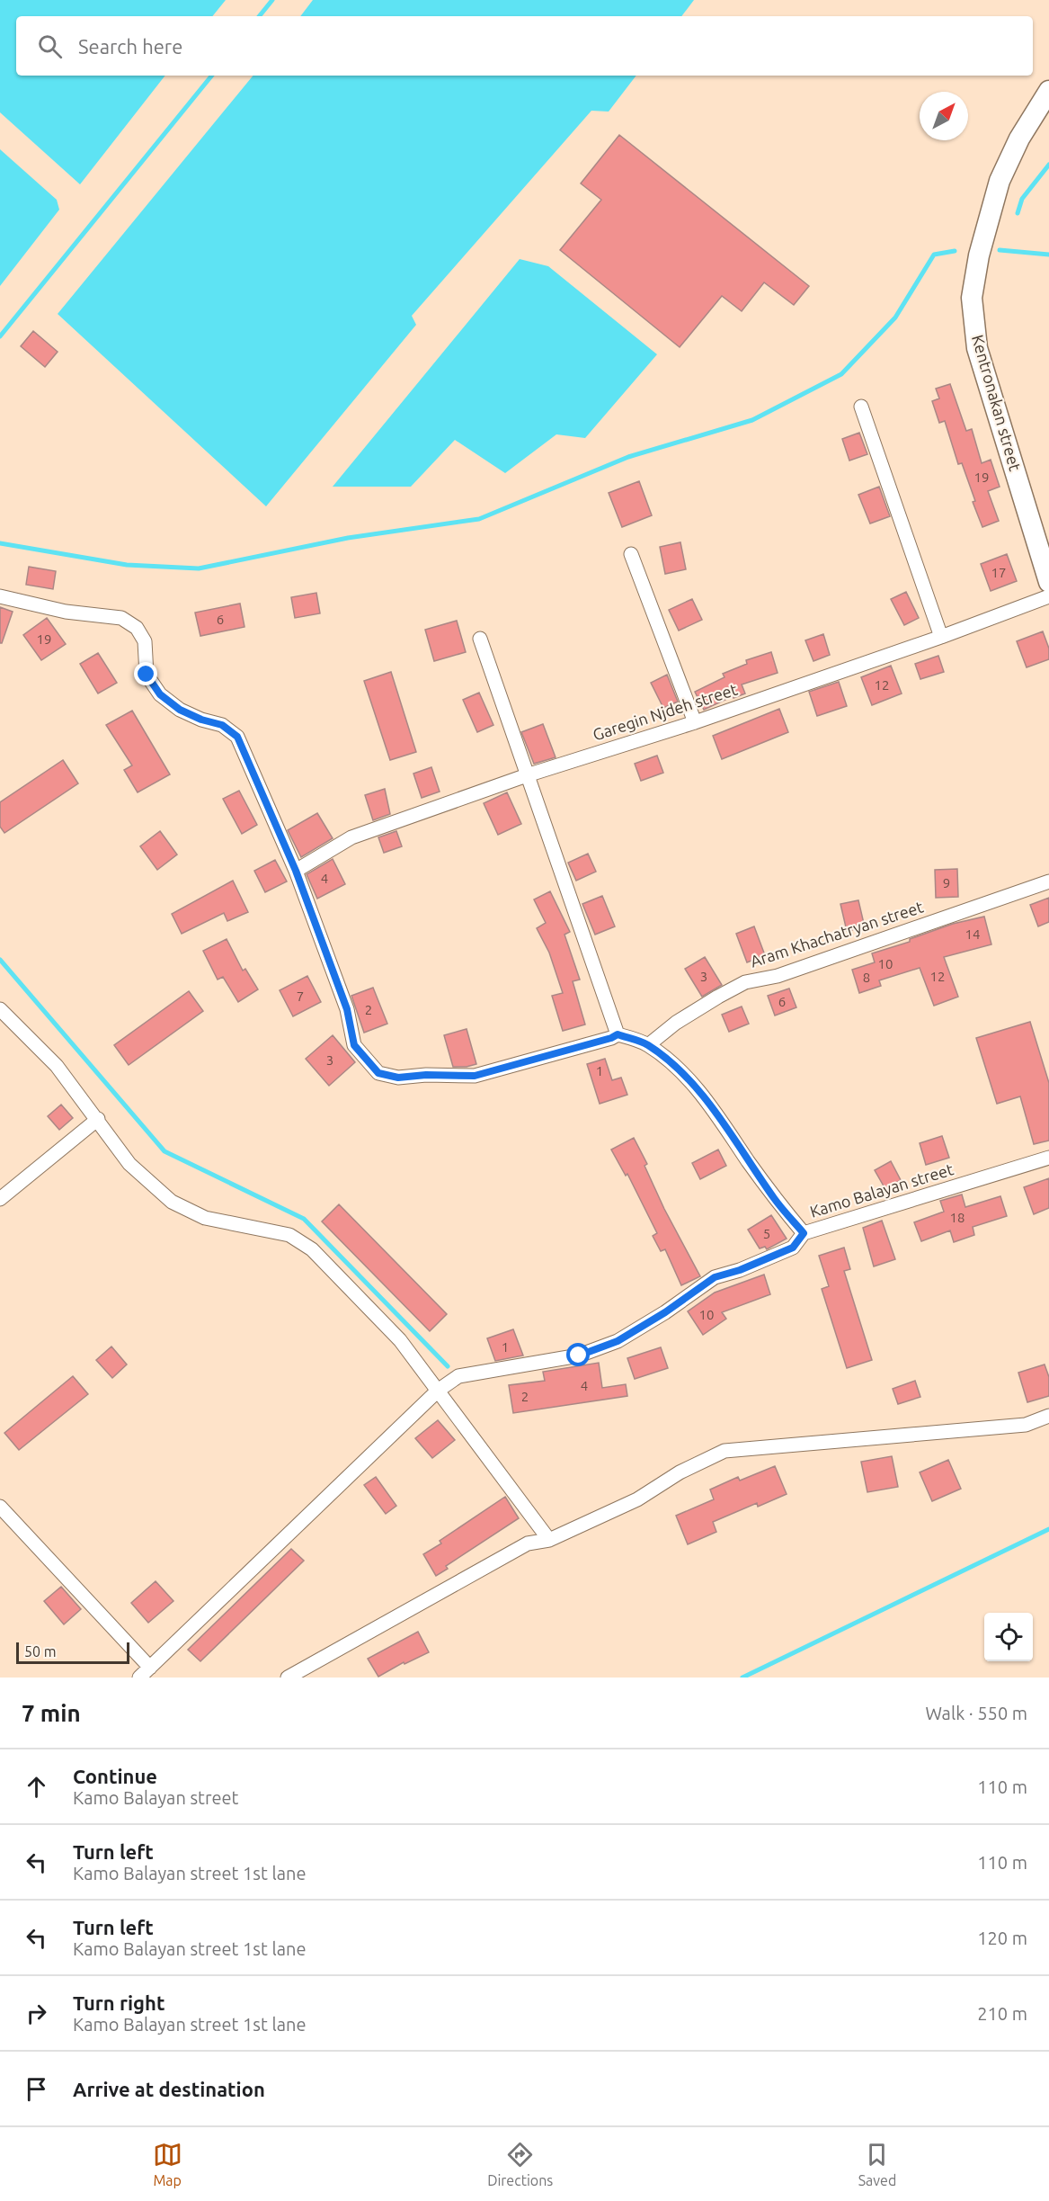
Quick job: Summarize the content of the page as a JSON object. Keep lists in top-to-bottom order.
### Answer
{
  "streets": {
    "main road": ["Kentronakan street"],
    "street": ["Garegin Njdeh street", "Aram Khachatryan street", "Kamo Balayan street"]
  },
  "house_numbers": [
    "19",
    "17",
    "6",
    "19",
    "12",
    "4",
    "9",
    "14",
    "10",
    "3",
    "12",
    "8",
    "7",
    "6",
    "2",
    "3",
    "1",
    "18",
    "5",
    "10",
    "1",
    "4",
    "2"
  ],
  "scale_bar": "50 m",
  "north": "top right",
  "page": {
    "search": "Search here",
    "scale": "50 m",
    "heading": ["7 min", "Walk · 550 m"],
    "list": [
      ["Continue", "Kamo Balayan street", "110 m"],
      ["Turn left", "Kamo Balayan street 1st lane", "110 m"],
      ["Turn left", "Kamo Balayan street 1st lane", "120 m"],
      ["Turn right", "Kamo Balayan street 1st lane", "210 m"],
      "Arrive at destination"
    ],
    "nav": ["Map", "Directions", "Saved"]
  }
}
